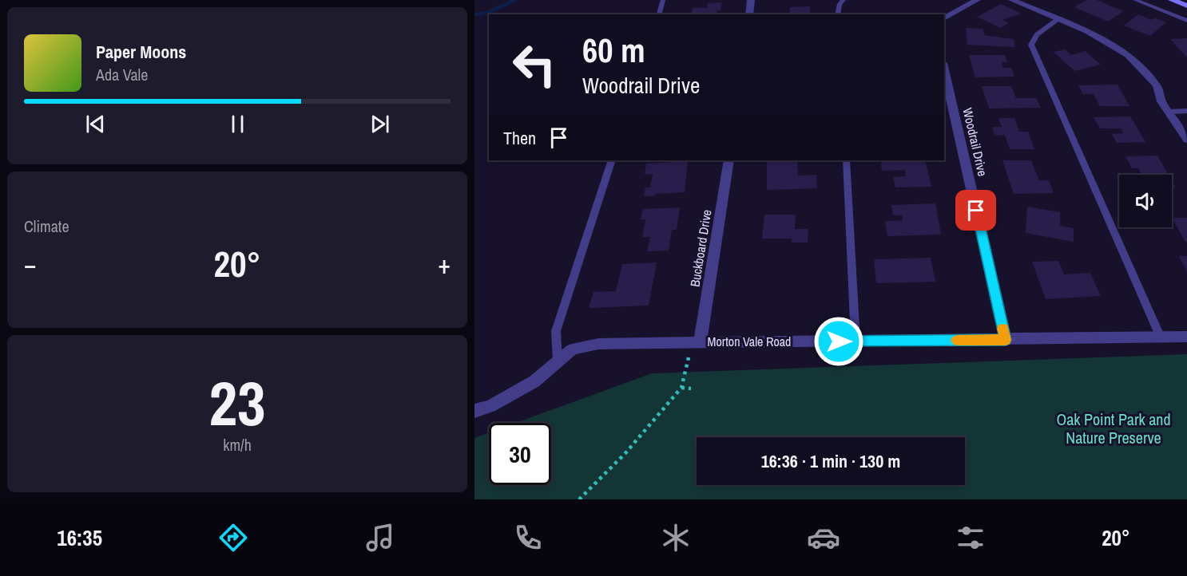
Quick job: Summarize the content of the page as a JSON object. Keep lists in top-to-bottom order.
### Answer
{
  "streets": {
    "street": ["Woodrail Drive", "Buckboard Drive", "Morton Vale Road"]
  },
  "crossings": [
    ["Woodrail Drive", "Morton Vale Road"],
    ["Buckboard Drive", "Morton Vale Road"]
  ],
  "parks": ["Oak Point Park and Nature Preserve"],
  "page": {
    "turn": ["60 m", "Woodrail Drive"],
    "song": ["Paper Moons", "Ada Vale"],
    "then": "Then",
    "tile": [
      "Climate",
      ["23", "km/h"]
    ],
    "heat": ["−", "20°", "+"],
    "limit": "30",
    "trip": "16:36 · 1 min · 130 m",
    "tabs": ["16:35", "20°"]
  }
}
